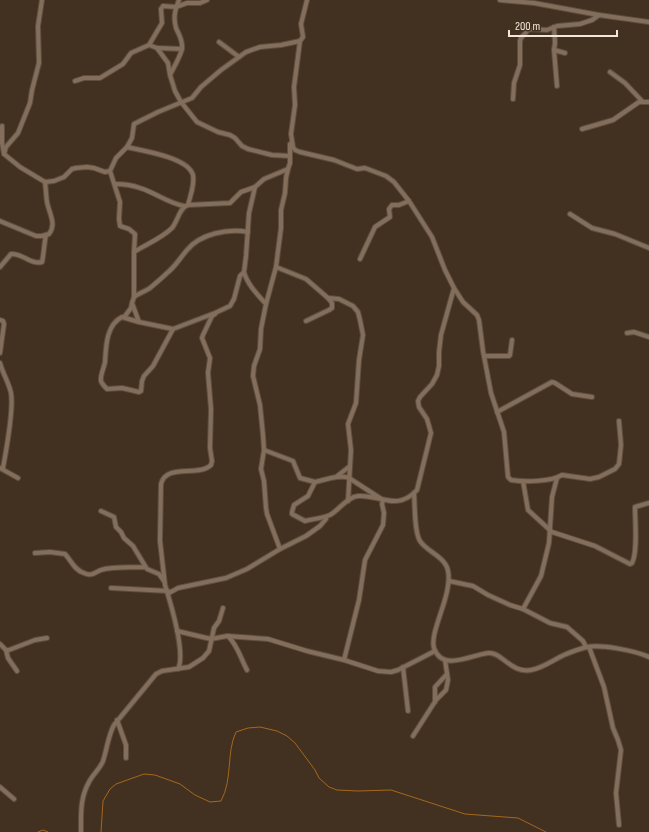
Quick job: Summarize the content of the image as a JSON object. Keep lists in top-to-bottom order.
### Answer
{
  "scale_bar": "200 m"
}
